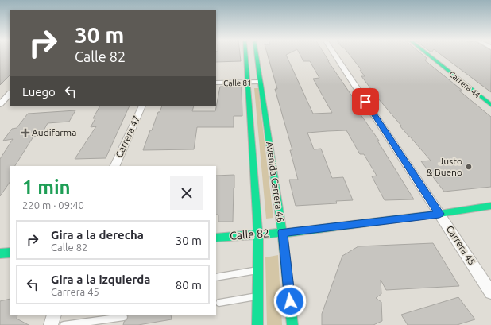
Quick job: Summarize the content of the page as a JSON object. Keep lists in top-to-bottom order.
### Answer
{
  "streets": {
    "main road": ["Carrera 44", "Avenida Carrera 46", "Calle 82"],
    "street": ["Calle 81", "Carrera 47", "Carrera 45"]
  },
  "crossings": [
    ["Calle 81", "Avenida Carrera 46"],
    ["Avenida Carrera 46", "Calle 82"],
    ["Calle 82", "Carrera 45"]
  ],
  "places": {
    "health": ["Audifarma"],
    "other": ["Justo & Bueno"]
  },
  "page": {
    "turn": ["30 m", "Calle 82"],
    "then": "Luego",
    "heading": ["1 min", "220 m · 09:40"],
    "list": [
      {
        "name": "Gira a la derecha",
        "note": "Calle 82",
        "value": "30 m"
      },
      {
        "name": "Gira a la izquierda",
        "note": "Carrera 45",
        "value": "80 m"
      }
    ]
  }
}
